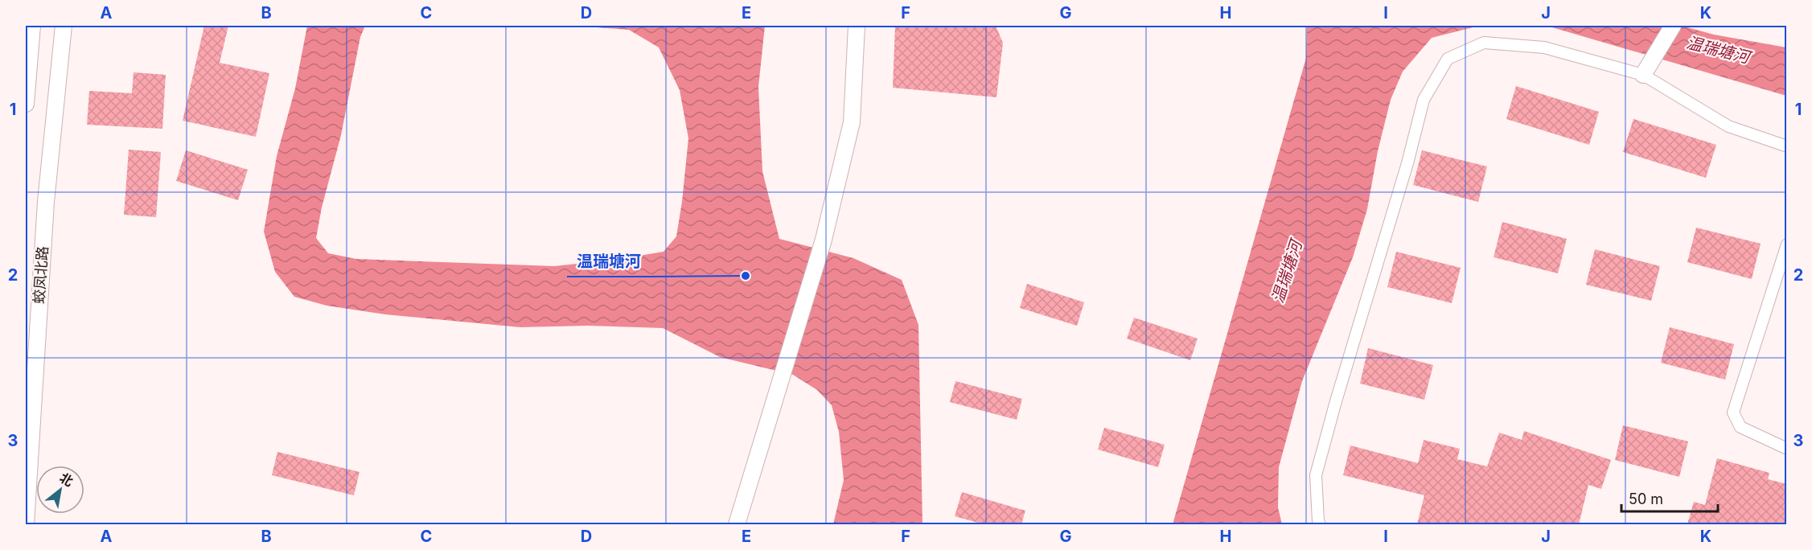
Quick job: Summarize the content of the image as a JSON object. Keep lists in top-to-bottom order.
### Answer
{
  "streets": {
    "street": ["蛟凤北路"]
  },
  "water": ["温瑞塘河"],
  "places": ["温瑞塘河"],
  "scale_bar": "50 m",
  "north": "top right",
  "grid": {
    "columns": [
      "A",
      "B",
      "C",
      "D",
      "E",
      "F",
      "G",
      "H",
      "I",
      "J",
      "K"
    ],
    "rows": ["1", "2", "3"]
  }
}
